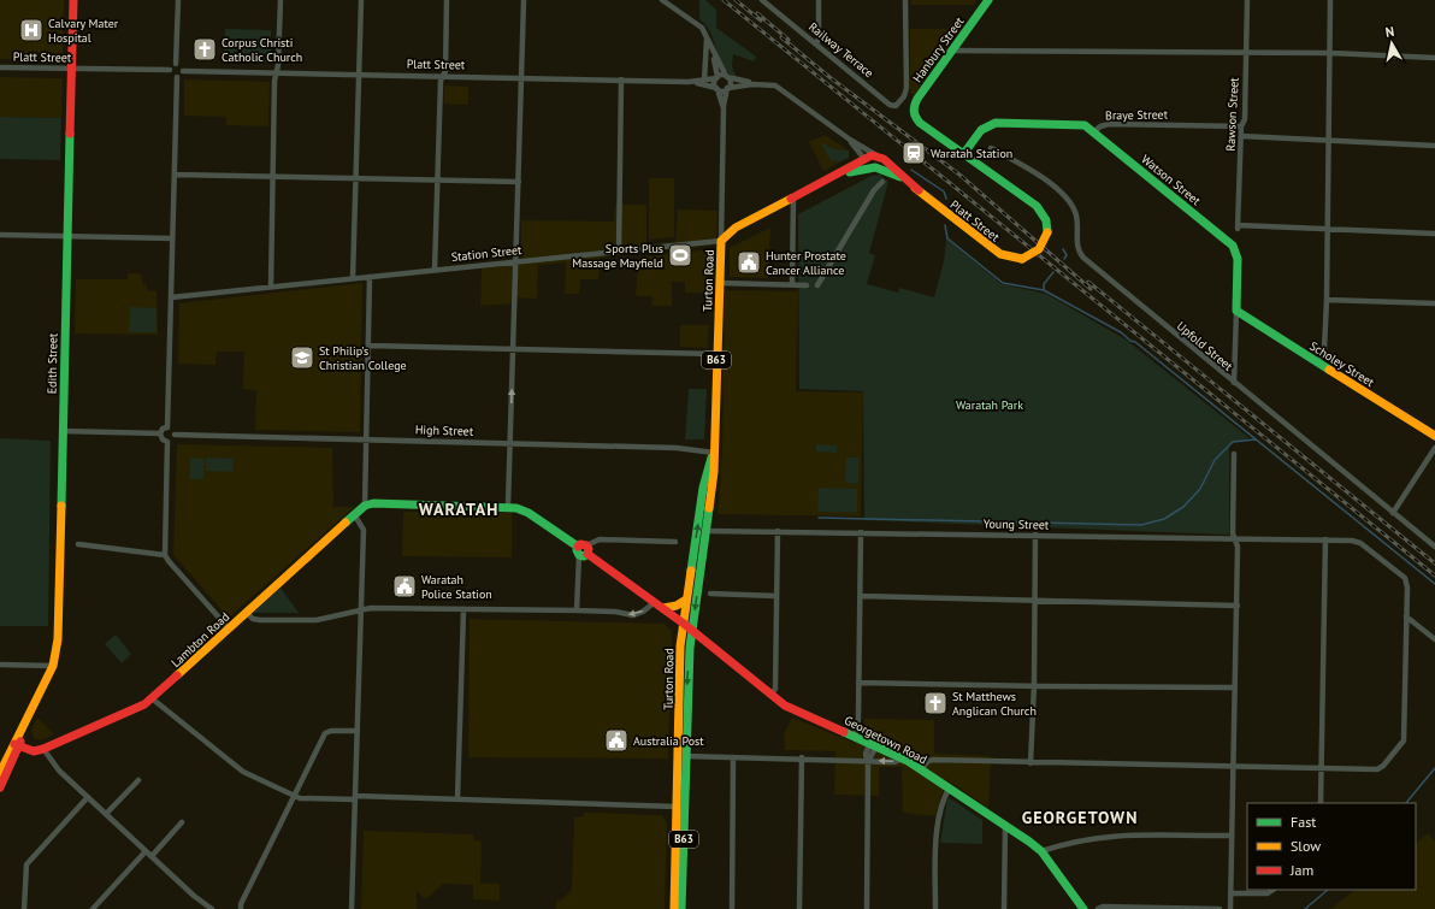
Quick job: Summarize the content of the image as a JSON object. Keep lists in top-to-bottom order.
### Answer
{
  "streets": {
    "main road": [
      "Hanbury Street",
      "Platt Street",
      "Braye Street",
      "Watson Street",
      "Turton Road",
      "B63",
      "Edith Street",
      "Scholey Street",
      "Lambton Road",
      "Georgetown Road"
    ],
    "street": [
      "Railway Terrace",
      "Rawson Street",
      "Station Street",
      "Upfold Street",
      "High Street",
      "Young Street"
    ]
  },
  "crossings": [
    ["Hanbury Street", "Platt Street"],
    ["Hanbury Street", "Braye Street"],
    ["Platt Street", "Braye Street"],
    ["Platt Street", "Turton Road"],
    ["Platt Street", "Edith Street"],
    ["Braye Street", "Rawson Street"],
    ["Braye Street", "Watson Street"],
    ["Watson Street", "Scholey Street"],
    ["Station Street", "Turton Road"],
    ["Turton Road", "High Street"],
    ["Turton Road", "Young Street"],
    ["Turton Road", "Georgetown Road"],
    ["Lambton Road", "Georgetown Road"]
  ],
  "districts": ["WARATAH", "GEORGETOWN"],
  "parks": ["Waratah Park"],
  "places": {
    "hospital": ["Calvary Mater Hospital"],
    "church": ["Corpus Christi Catholic Church", "St Matthews Anglican Church"],
    "station": ["Waratah Station"],
    "sports": ["Sports Plus Massage Mayfield"],
    "public building": ["Hunter Prostate Cancer Alliance", "Waratah Police Station", "Australia Post"],
    "school or university": ["St Philip’s Christian College"]
  },
  "legend": ["Fast", "Slow", "Jam"],
  "north": "top"
}
